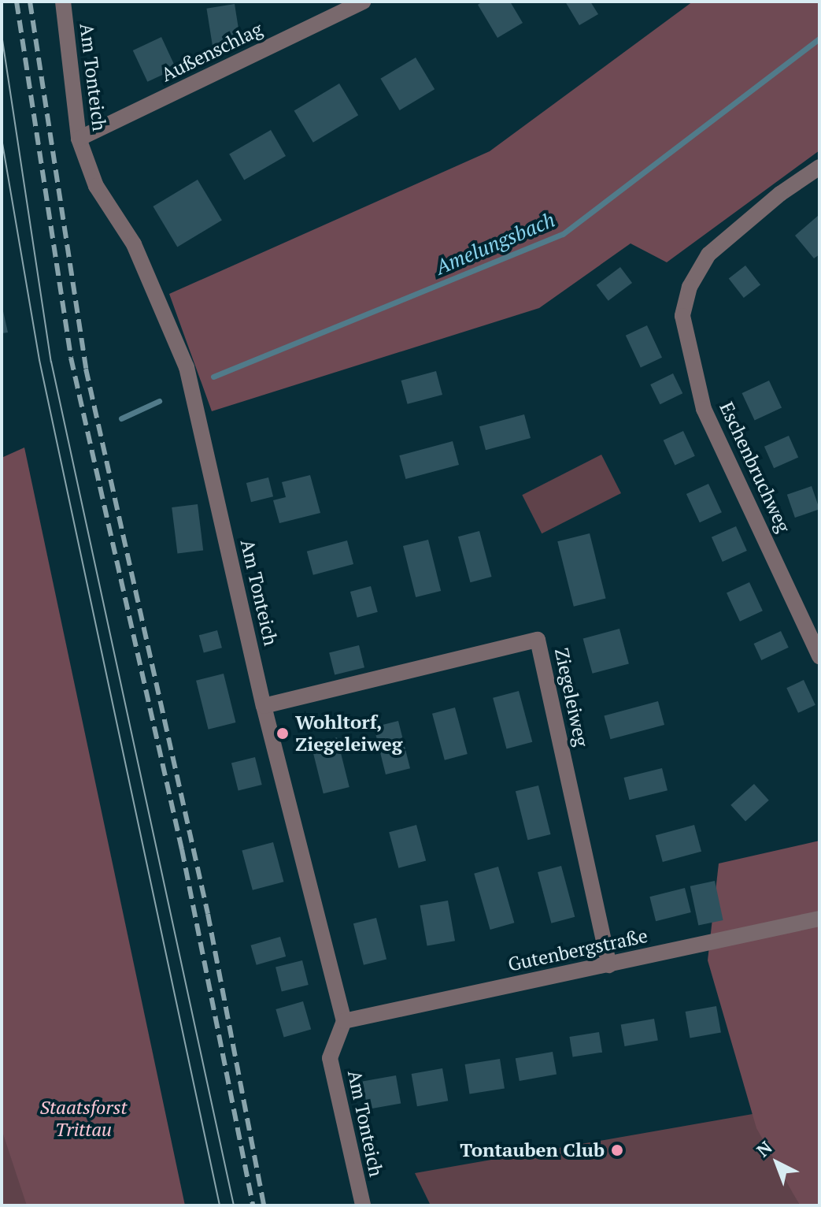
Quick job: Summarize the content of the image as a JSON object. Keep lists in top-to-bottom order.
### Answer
{
  "streets": {
    "street": [
      "Außenschlag",
      "Am Tonteich",
      "Eschenbruchweg",
      "Ziegeleiweg",
      "Gutenbergstraße"
    ]
  },
  "crossings": [
    ["Außenschlag", "Am Tonteich"],
    ["Am Tonteich", "Ziegeleiweg"],
    ["Am Tonteich", "Gutenbergstraße"],
    ["Ziegeleiweg", "Gutenbergstraße"]
  ],
  "water": ["Amelungsbach"],
  "parks": ["Staatsforst Trittau"],
  "places": ["Wohltorf, Ziegeleiweg", "Tontauben Club"],
  "north": "top left"
}
